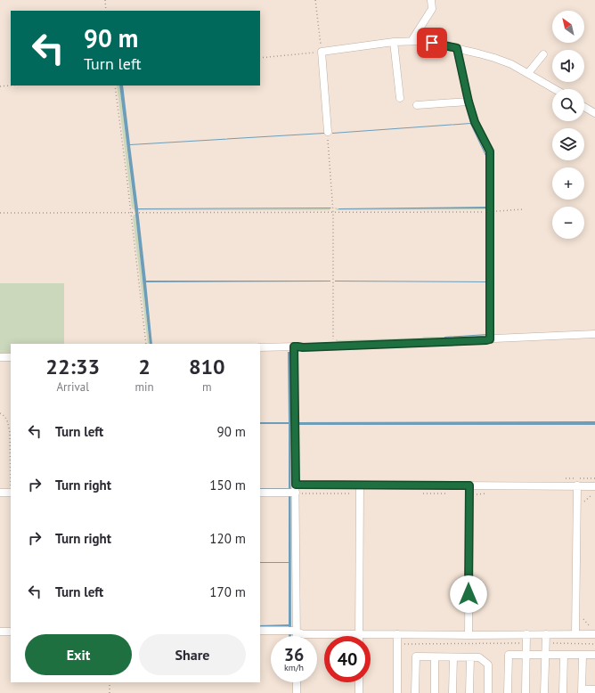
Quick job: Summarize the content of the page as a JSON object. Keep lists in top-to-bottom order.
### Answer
{
  "north": "top left",
  "page": {
    "map_buttons": ["+", "−"],
    "turn": ["90 m", "Turn left"],
    "eta": [
      "22:33",
      "Arrival",
      "2",
      "min",
      "810",
      "m"
    ],
    "list": [
      {
        "name": "Turn left",
        "value": "90 m"
      },
      {
        "name": "Turn right",
        "value": "150 m"
      },
      {
        "name": "Turn right",
        "value": "120 m"
      },
      {
        "name": "Turn left",
        "value": "170 m"
      }
    ],
    "buttons": ["Exit", "Share"],
    "speed": "36 km/h",
    "limit": "40"
  }
}
